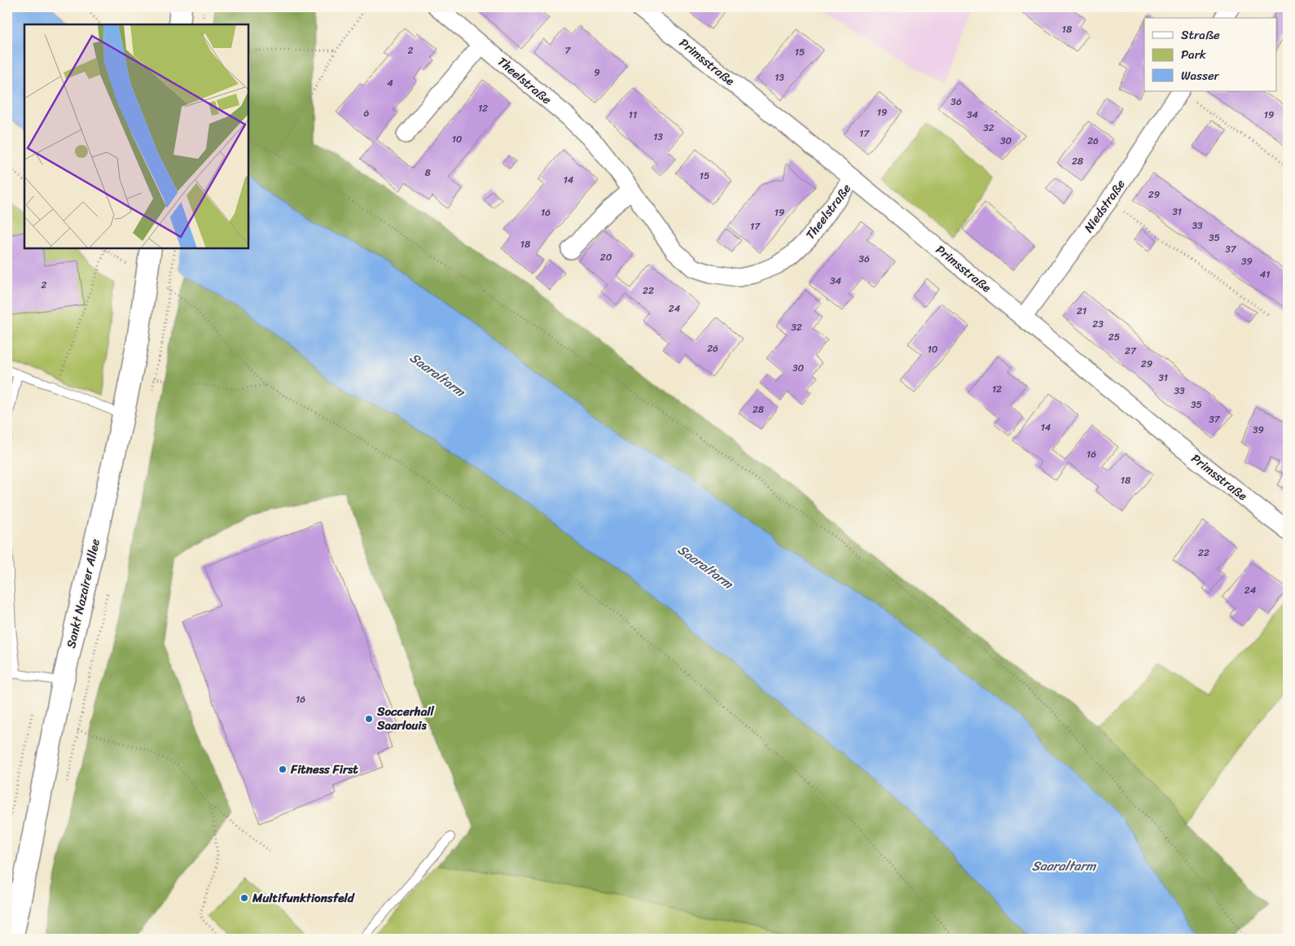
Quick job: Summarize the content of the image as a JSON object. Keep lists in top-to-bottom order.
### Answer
{
  "streets": {
    "street": [
      "Primsstraße",
      "Theelstraße",
      "Niedstraße",
      "Sankt Nazairer Allee"
    ]
  },
  "crossings": [
    ["Primsstraße", "Theelstraße"],
    ["Primsstraße", "Niedstraße"]
  ],
  "water": ["Saaraltarm"],
  "places": ["Soccerhall Saarlouis", "Fitness First", "Multifunktionsfeld"],
  "house_numbers": [
    "18",
    "2",
    "7",
    "15",
    "9",
    "13",
    "4",
    "36",
    "12",
    "19",
    "6",
    "11",
    "34",
    "19",
    "32",
    "17",
    "13",
    "10",
    "30",
    "26",
    "28",
    "8",
    "15",
    "14",
    "29",
    "31",
    "16",
    "19",
    "33",
    "17",
    "35",
    "18",
    "37",
    "20",
    "36",
    "39",
    "41",
    "34",
    "2",
    "22",
    "24",
    "21",
    "23",
    "32",
    "25",
    "26",
    "10",
    "27",
    "29",
    "30",
    "31",
    "12",
    "33",
    "35",
    "28",
    "37",
    "14",
    "39",
    "16",
    "18",
    "22",
    "24",
    "16"
  ],
  "legend": ["Straße", "Park", "Wasser"]
}
